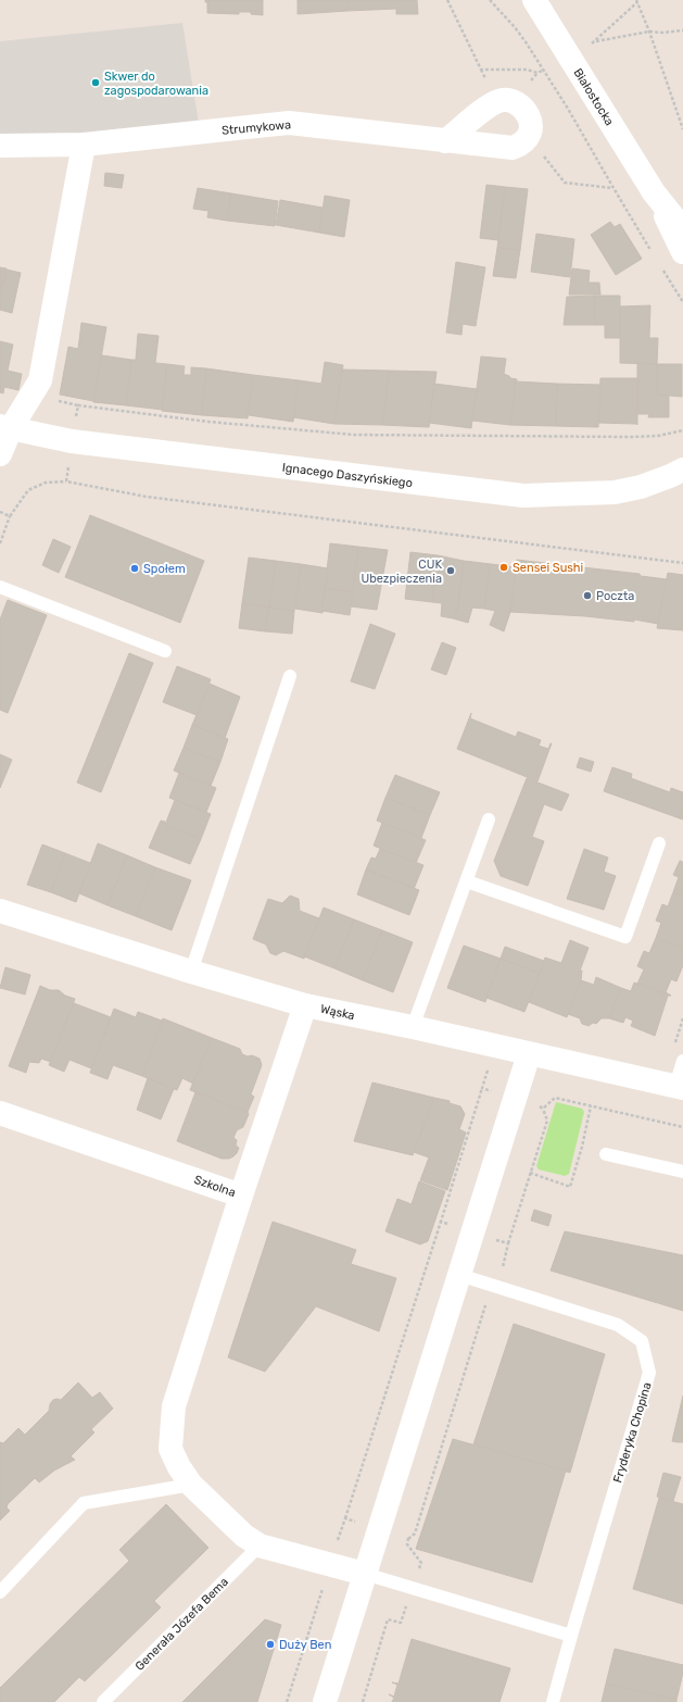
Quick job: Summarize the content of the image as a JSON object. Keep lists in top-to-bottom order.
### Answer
{
  "streets": {
    "street": [
      "Białostocka",
      "Strumykowa",
      "Ignacego Daszyńskiego",
      "Wąska",
      "Szkolna"
    ],
    "lane": ["Fryderyka Chopina", "Generała Józefa Bema"]
  },
  "crossings": [
    ["Wąska", "Szkolna"]
  ],
  "places": [
    "Skwer do zagospodarowania",
    "Sensei Sushi",
    "Społem",
    "CUK Ubezpieczenia",
    "Poczta",
    "Duży Ben"
  ]
}
